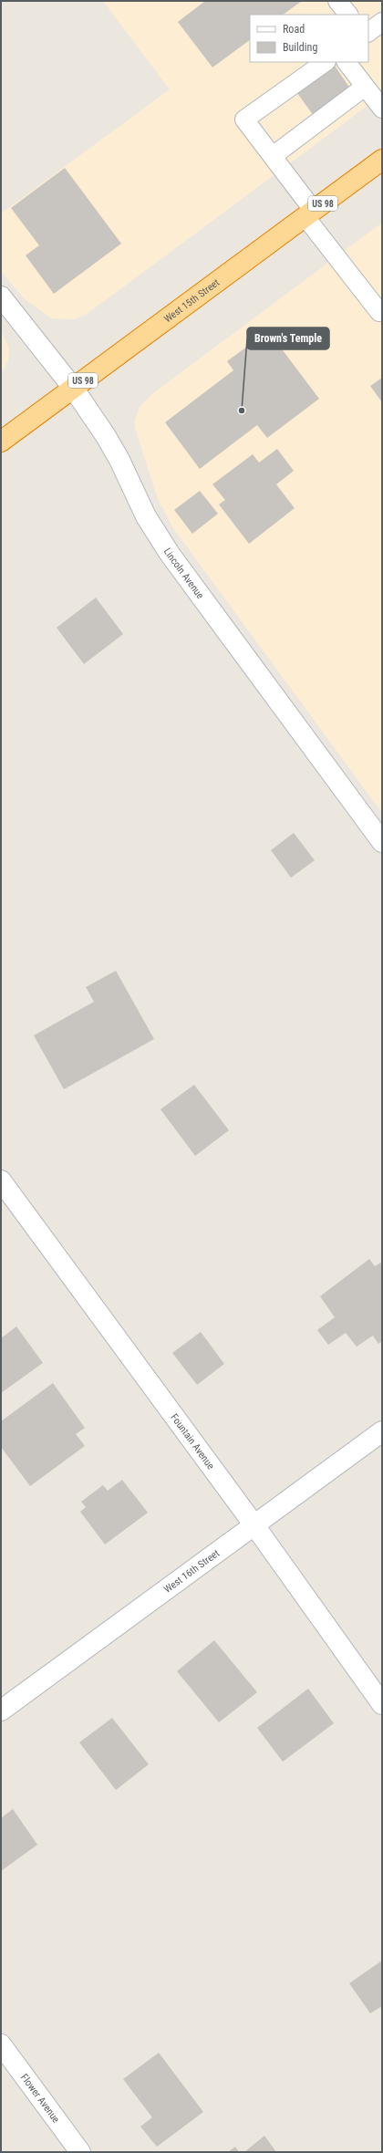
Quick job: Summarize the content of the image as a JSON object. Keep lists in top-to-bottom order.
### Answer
{
  "streets": {
    "highway": ["US 98", "West 15th Street"],
    "street": [
      "Lincoln Avenue",
      "Fountain Avenue",
      "West 16th Street",
      "Flower Avenue"
    ]
  },
  "crossings": [
    ["West 15th Street", "Lincoln Avenue"],
    ["Fountain Avenue", "West 16th Street"]
  ],
  "places": ["Brown's Temple"],
  "legend": ["Road", "Building"]
}
